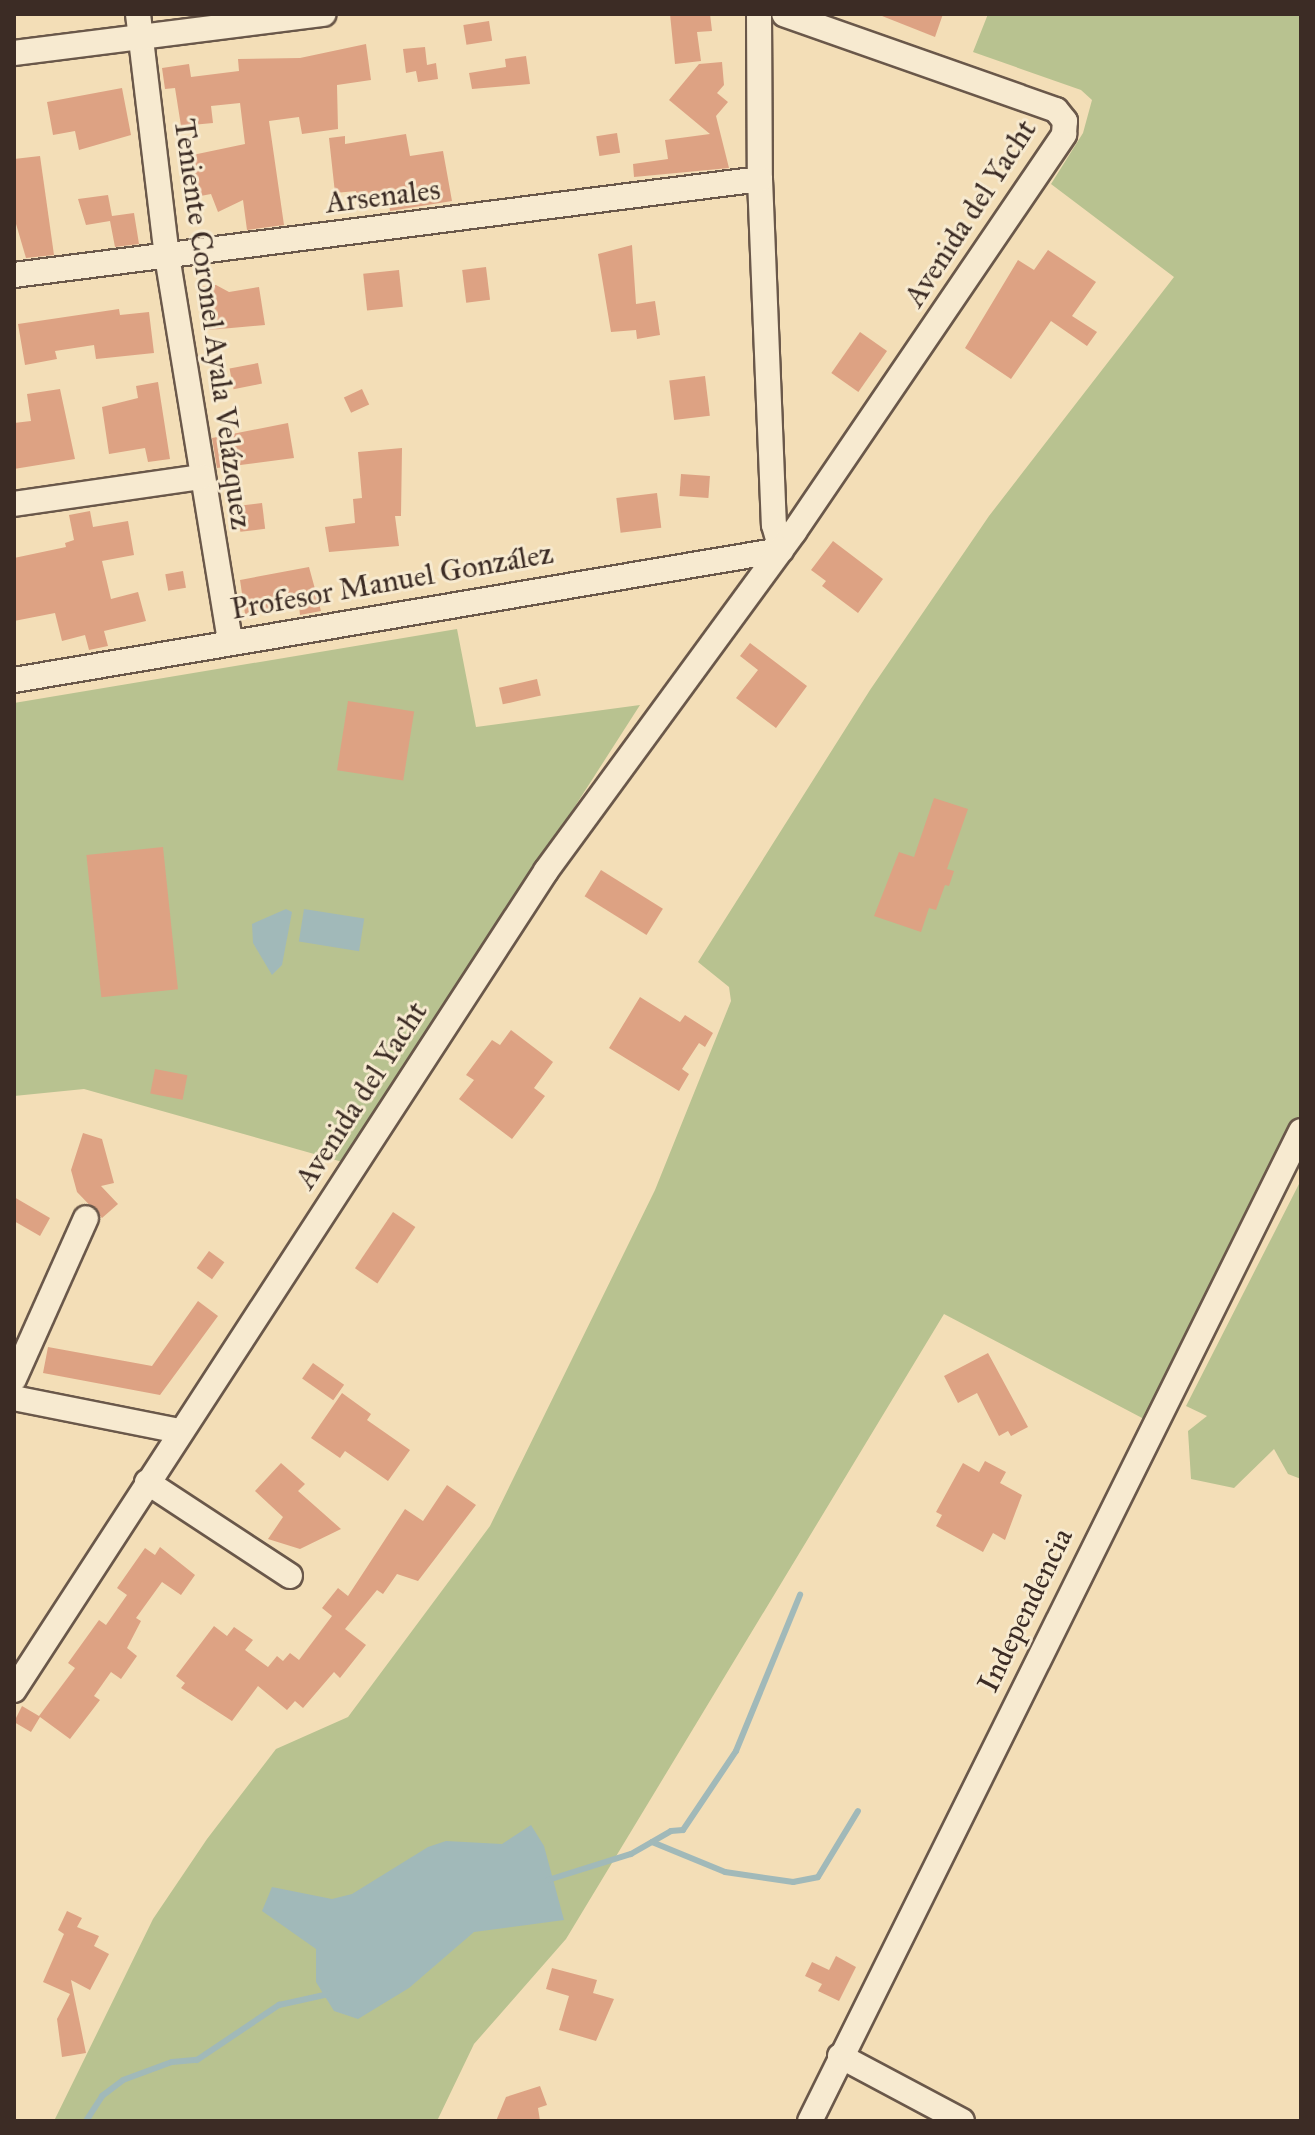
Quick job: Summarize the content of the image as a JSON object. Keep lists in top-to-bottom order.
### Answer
{
  "streets": {
    "street": [
      "Arsenales",
      "Avenida del Yacht",
      "Teniente Coronel Ayala Velázquez",
      "Profesor Manuel González",
      "Independencia"
    ]
  },
  "crossings": [
    ["Arsenales", "Teniente Coronel Ayala Velázquez"],
    ["Avenida del Yacht", "Profesor Manuel González"],
    ["Teniente Coronel Ayala Velázquez", "Profesor Manuel González"]
  ]
}
